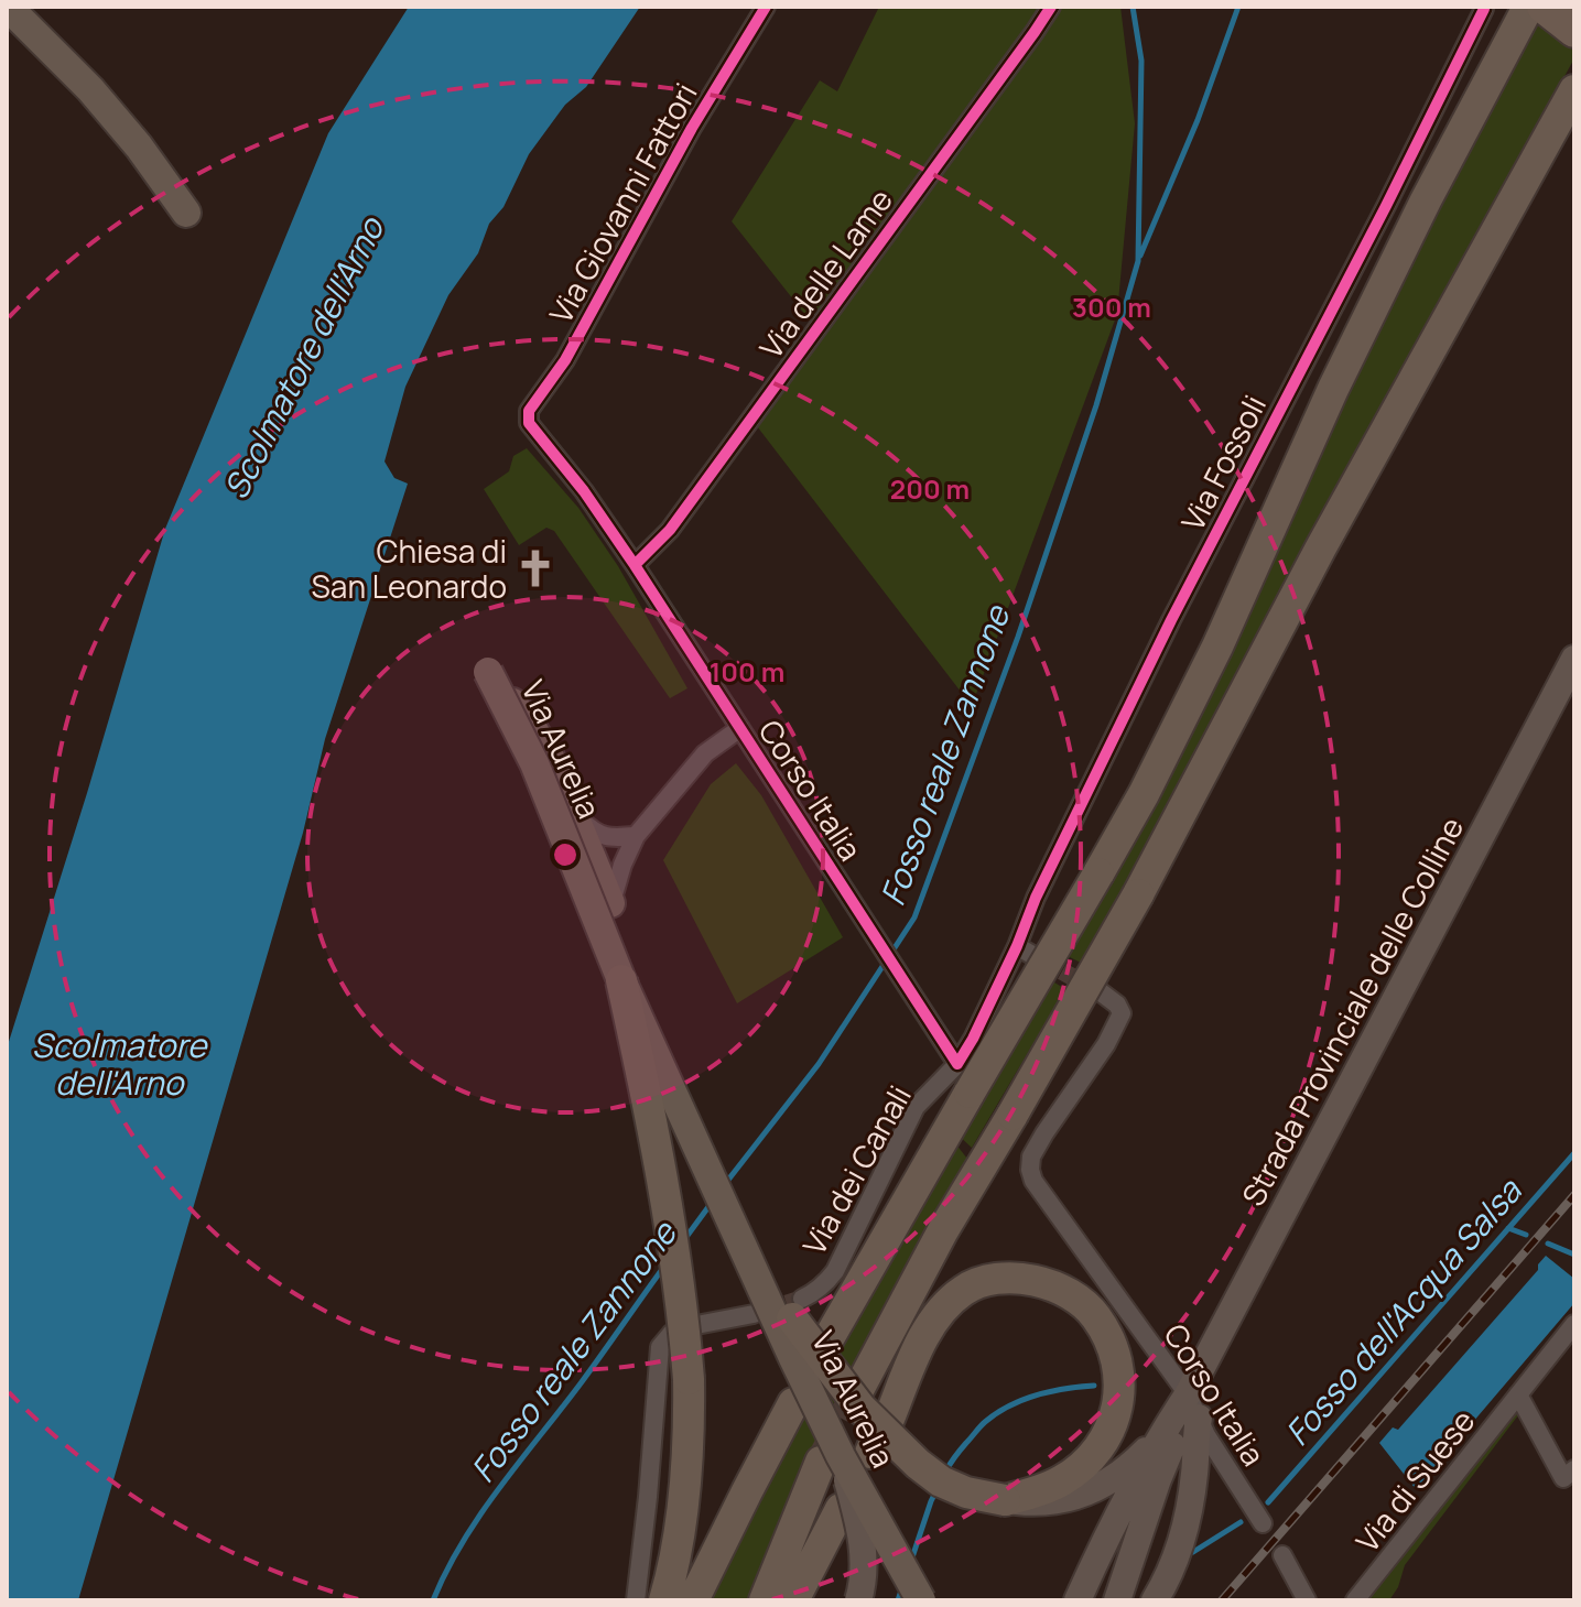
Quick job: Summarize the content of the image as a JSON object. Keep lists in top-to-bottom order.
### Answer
{
  "streets": {
    "main road": ["Via Aurelia", "Strada Provinciale delle Colline"],
    "street": [
      "Via Giovanni Fattori",
      "Via delle Lame",
      "Via Fossoli",
      "Corso Italia",
      "Via dei Canali",
      "Via di Suese"
    ]
  },
  "crossings": [
    ["Via Giovanni Fattori", "Corso Italia"],
    ["Via delle Lame", "Corso Italia"],
    ["Via Fossoli", "Corso Italia"],
    ["Via Fossoli", "Via dei Canali"],
    ["Via Aurelia", "Via dei Canali"],
    ["Corso Italia", "Strada Provinciale delle Colline"],
    ["Corso Italia", "Via dei Canali"]
  ],
  "water": ["Scolmatore dell'Arno", "Fosso reale Zannone", "Fosso dell'Acqua Salsa"],
  "places": {
    "church": ["Chiesa di San Leonardo"]
  },
  "rings": ["300 m", "200 m", "100 m"]
}
